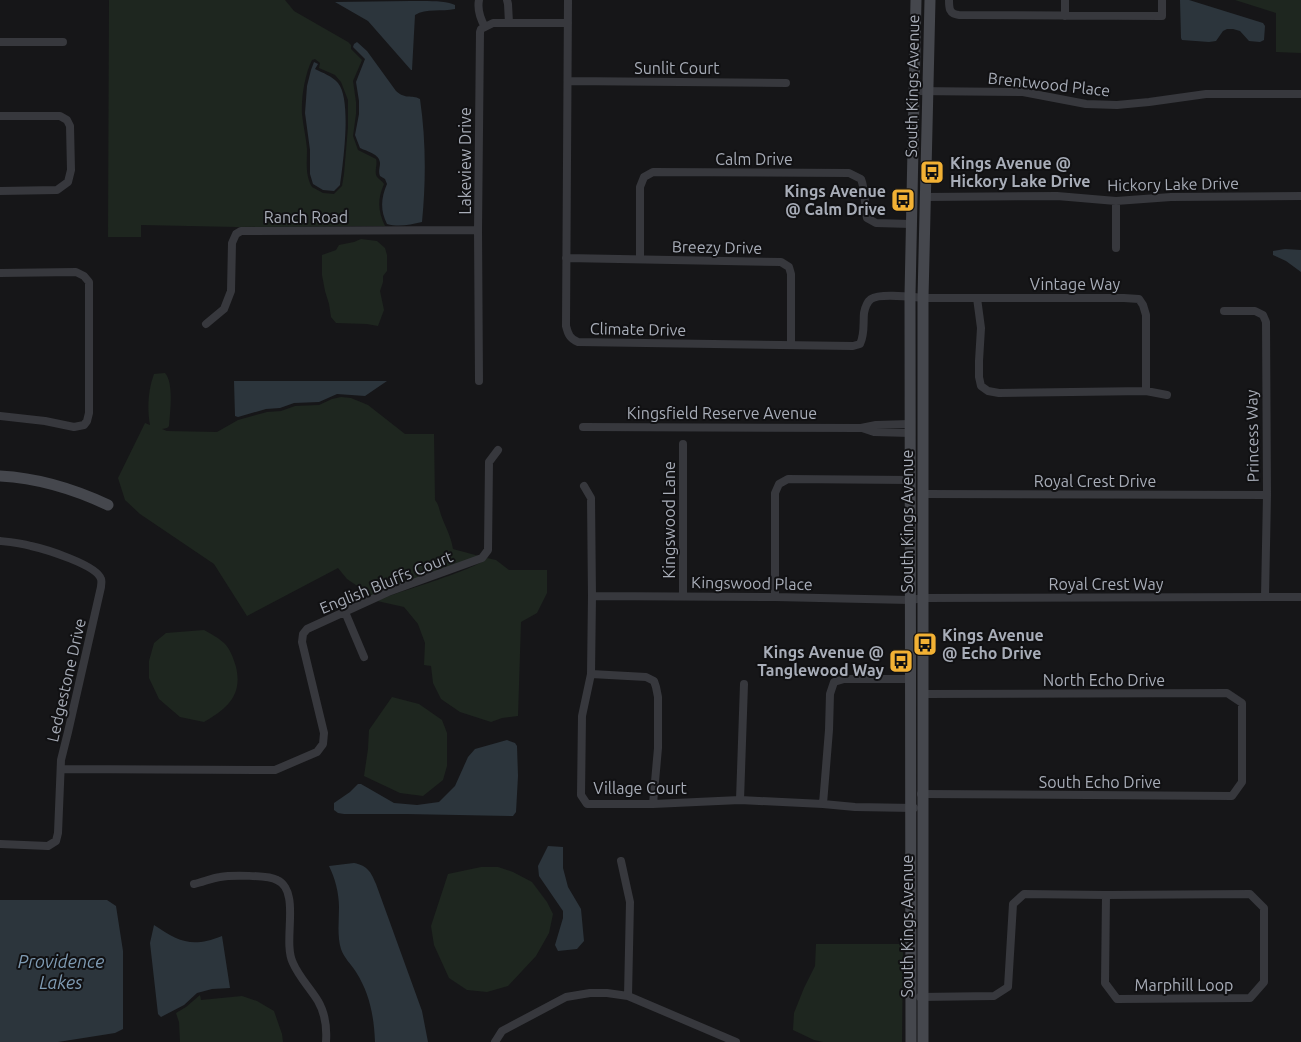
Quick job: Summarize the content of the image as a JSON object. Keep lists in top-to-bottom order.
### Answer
{
  "streets": {
    "main road": ["South Kings Avenue"],
    "street": [
      "Sunlit Court",
      "Brentwood Place",
      "Calm Drive",
      "Lakeview Drive",
      "Hickory Lake Drive",
      "Ranch Road",
      "Breezy Drive",
      "Vintage Way",
      "Climate Drive",
      "Kingsfield Reserve Avenue",
      "Princess Way",
      "Royal Crest Drive",
      "Kingswood Lane",
      "English Bluffs Court",
      "Kingswood Place",
      "Royal Crest Way",
      "Ledgestone Drive",
      "North Echo Drive",
      "South Echo Drive",
      "Village Court",
      "Marphill Loop"
    ]
  },
  "crossings": [
    ["Sunlit Court", "Climate Drive"],
    ["Brentwood Place", "South Kings Avenue"],
    ["South Kings Avenue", "Calm Drive"],
    ["South Kings Avenue", "Hickory Lake Drive"],
    ["South Kings Avenue", "Vintage Way"],
    ["South Kings Avenue", "Climate Drive"],
    ["South Kings Avenue", "Kingsfield Reserve Avenue"],
    ["South Kings Avenue", "Royal Crest Drive"],
    ["South Kings Avenue", "Kingswood Place"],
    ["South Kings Avenue", "Royal Crest Way"],
    ["South Kings Avenue", "North Echo Drive"],
    ["South Kings Avenue", "South Echo Drive"],
    ["South Kings Avenue", "Village Court"],
    ["South Kings Avenue", "Marphill Loop"],
    ["Calm Drive", "Breezy Drive"],
    ["Lakeview Drive", "Ranch Road"],
    ["Breezy Drive", "Climate Drive"],
    ["Vintage Way", "Climate Drive"],
    ["Princess Way", "Royal Crest Drive"],
    ["Princess Way", "Royal Crest Way"],
    ["Kingswood Lane", "Kingswood Place"],
    ["English Bluffs Court", "Ledgestone Drive"],
    ["Kingswood Place", "Royal Crest Way"],
    ["Kingswood Place", "Village Court"],
    ["North Echo Drive", "South Echo Drive"]
  ],
  "water": ["Providence Lakes"],
  "places": {
    "bus stop": [
      "Kings Avenue @ Hickory Lake Drive",
      "Kings Avenue @ Calm Drive",
      "Kings Avenue @ Echo Drive",
      "Kings Avenue @ Tanglewood Way"
    ]
  }
}
